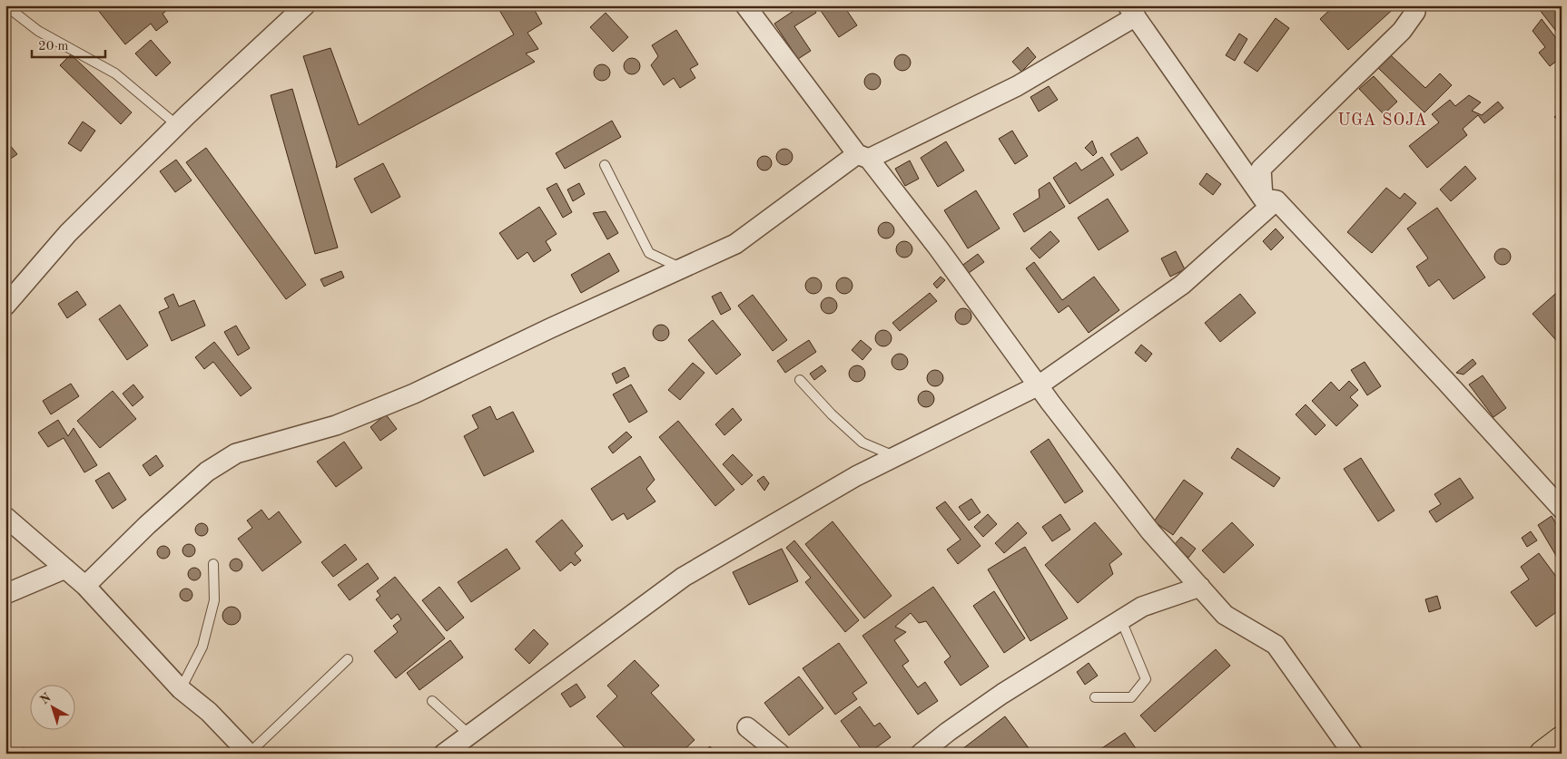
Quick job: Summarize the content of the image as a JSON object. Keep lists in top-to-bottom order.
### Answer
{
  "districts": ["UGA SOJA"],
  "scale_bar": "20 m",
  "north": "top left"
}
